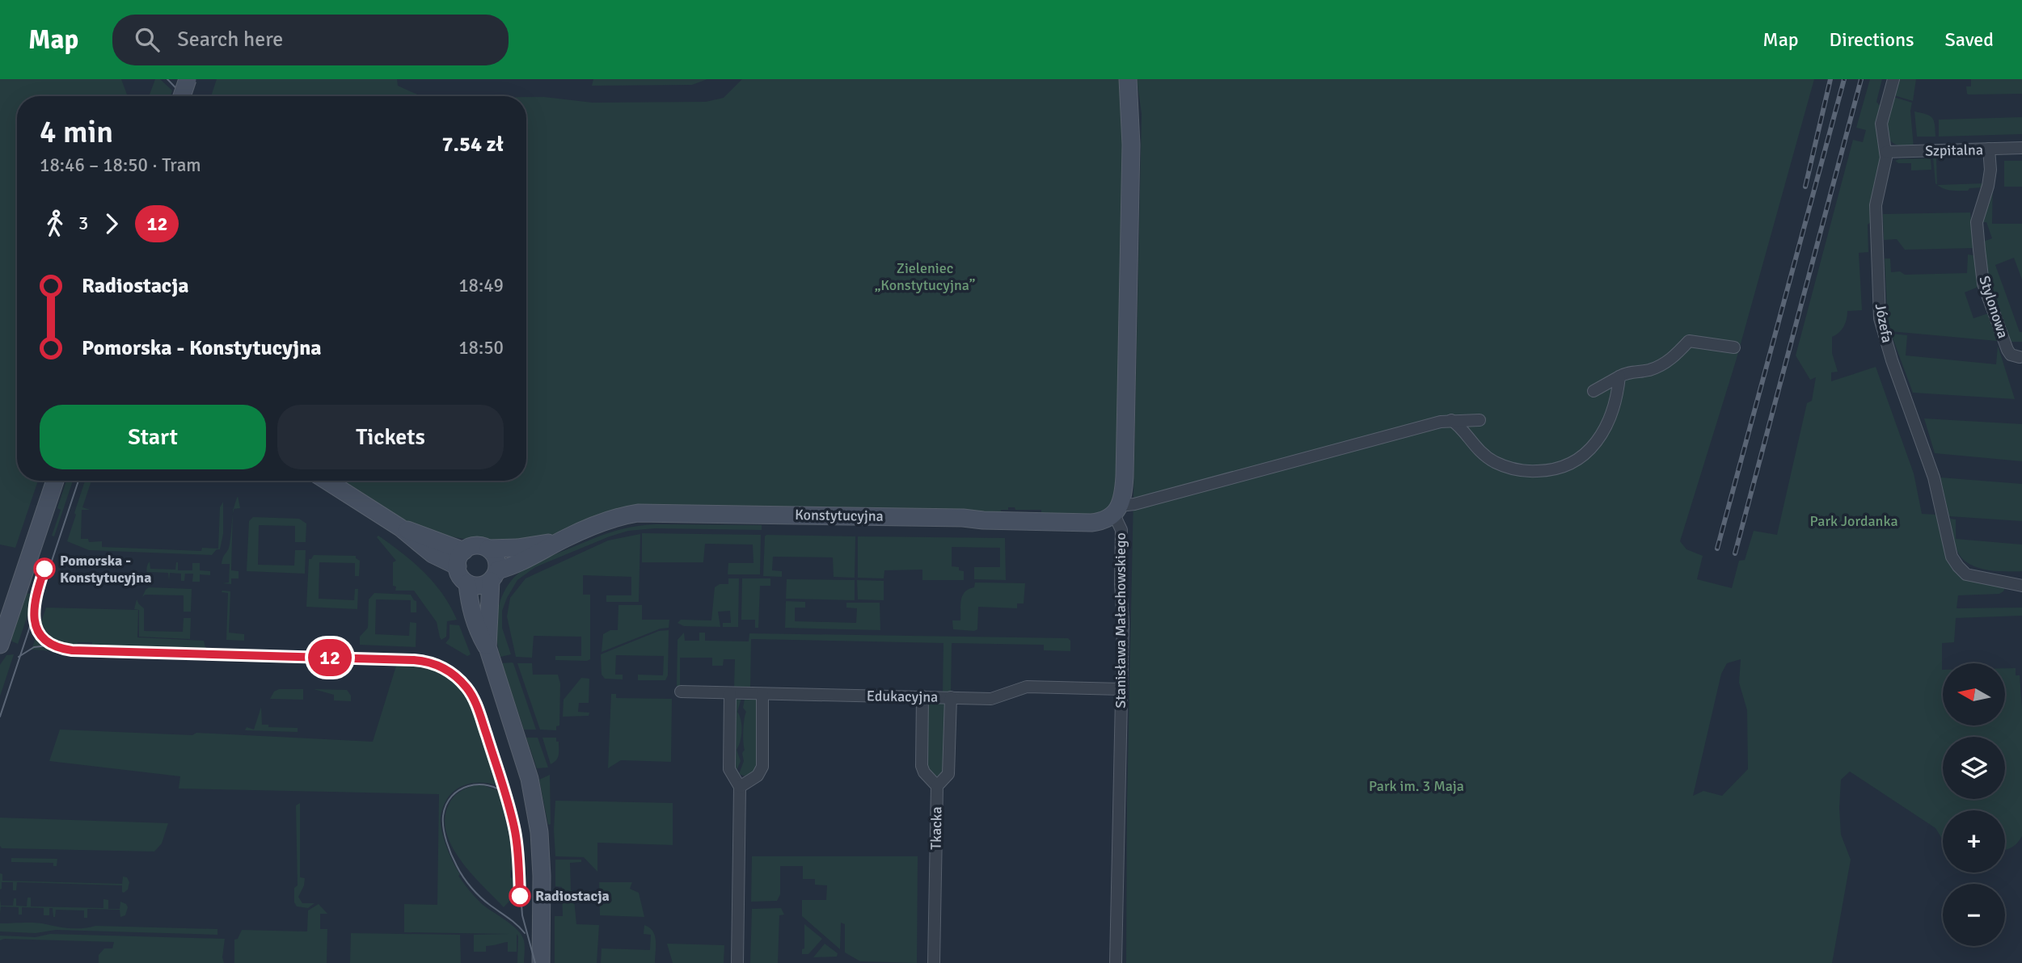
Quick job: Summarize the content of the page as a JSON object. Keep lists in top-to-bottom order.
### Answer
{
  "streets": {
    "street": [
      "Szpitalna",
      "Stylonowa",
      "Józefa",
      "Konstytucyjna",
      "Stanisława Małachowskiego",
      "Edukacyjna",
      "Tkacka"
    ]
  },
  "crossings": [
    ["Szpitalna", "Stylonowa"],
    ["Szpitalna", "Józefa"],
    ["Konstytucyjna", "Stanisława Małachowskiego"],
    ["Stanisława Małachowskiego", "Edukacyjna"],
    ["Edukacyjna", "Tkacka"]
  ],
  "parks": ["Zieleniec „Konstytucyjna”", "Park Jordanka", "Park im. 3 Maja"],
  "places": ["Pomorska - Konstytucyjna", "Radiostacja"],
  "lines": ["tram line 12"],
  "north": "left",
  "page": {
    "header": "Map",
    "search": "Search here",
    "nav": ["Map", "Directions", "Saved"],
    "on_map": "12",
    "heading": ["4 min", "18:46 – 18:50 · Tram", "7.54 zł"],
    "legs": ["3", "12"],
    "list": [
      {
        "name": "Radiostacja",
        "value": "18:49"
      },
      {
        "name": "Pomorska - Konstytucyjna",
        "value": "18:50"
      }
    ],
    "buttons": ["Start", "Tickets"],
    "map_buttons": ["+", "−"]
  }
}
